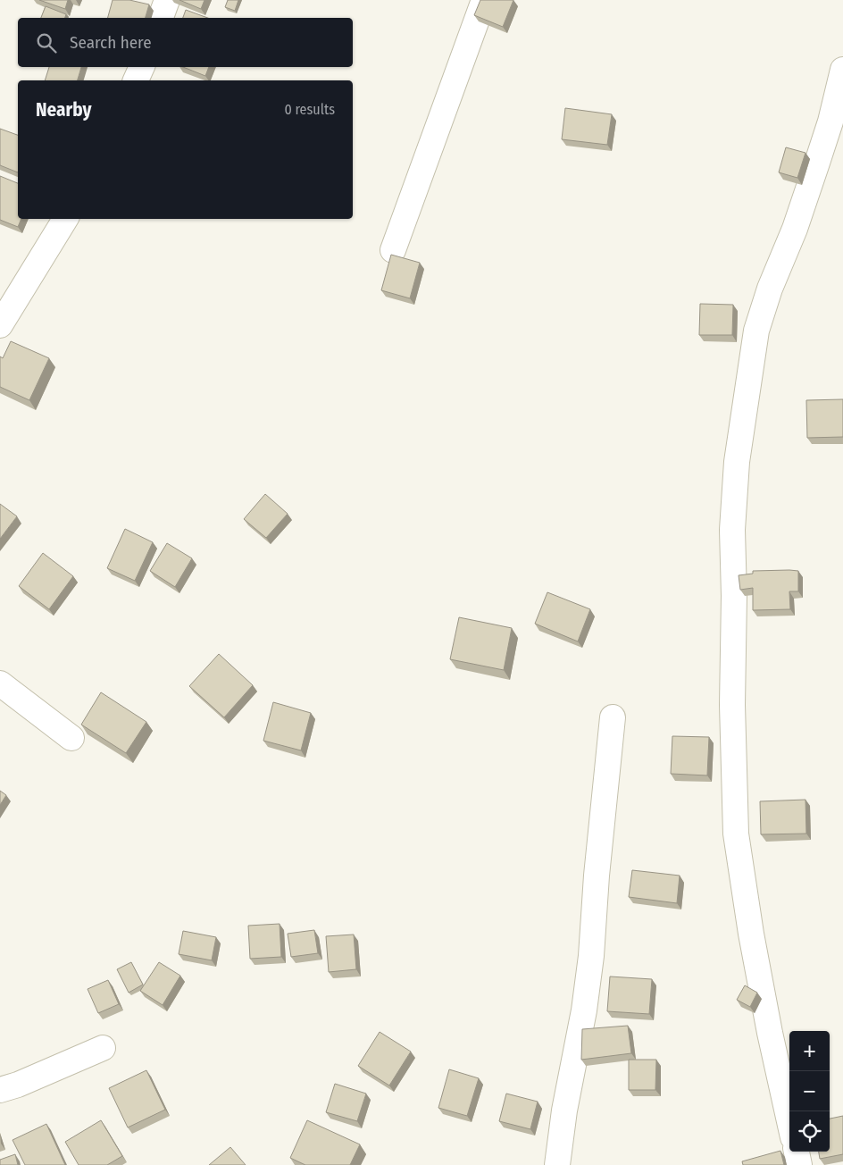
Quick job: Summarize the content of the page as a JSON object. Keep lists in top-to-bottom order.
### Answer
{
  "page": {
    "search": "Search here",
    "heading": ["Nearby", "0 results"],
    "map_buttons": ["+", "−"]
  }
}
